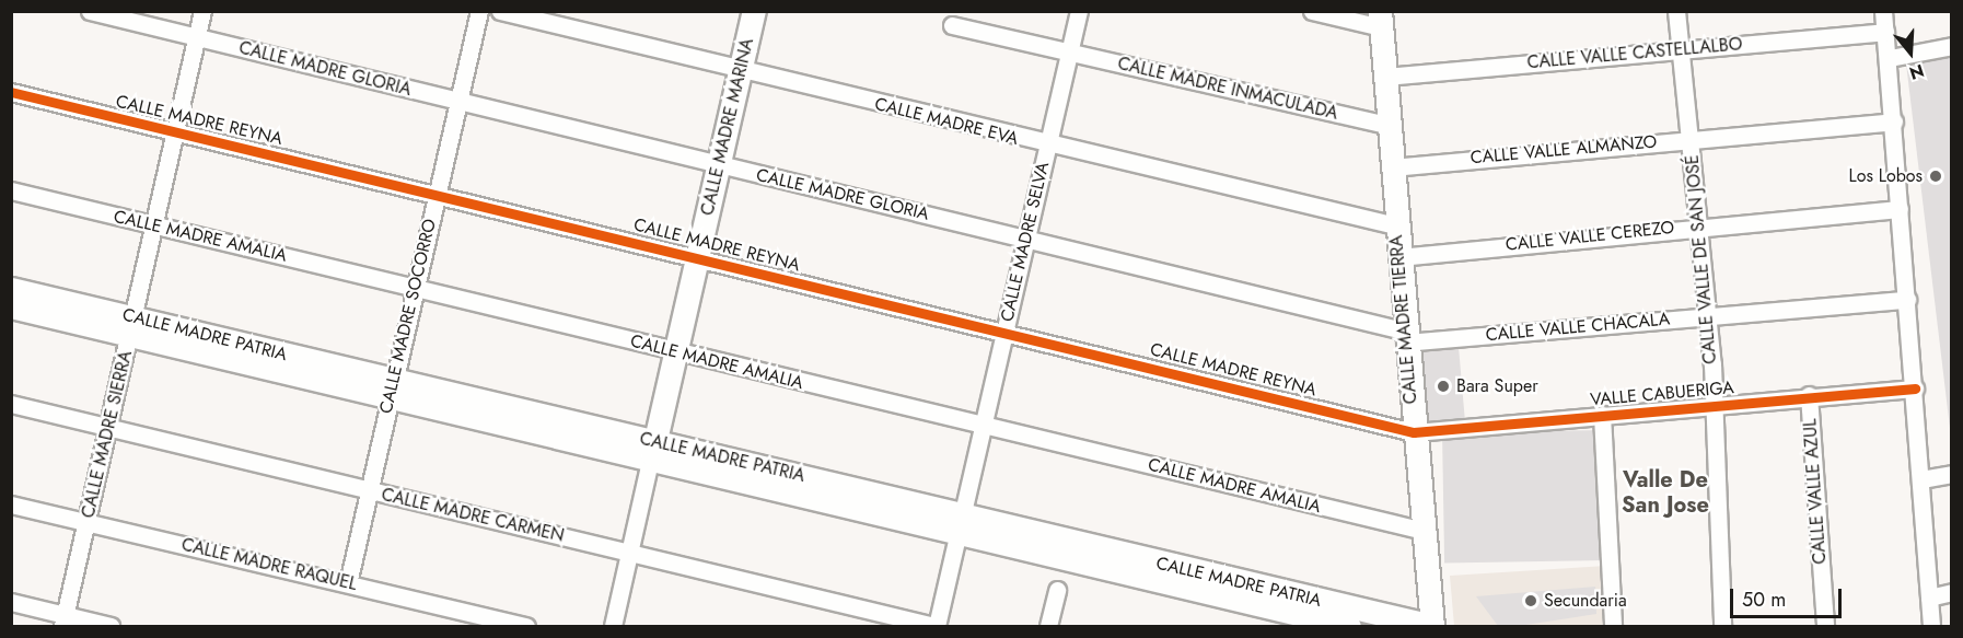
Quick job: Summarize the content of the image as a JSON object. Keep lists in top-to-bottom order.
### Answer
{
  "streets": {
    "street": [
      "CALLE VALLE CASTELLALBO",
      "CALLE MADRE GLORIA",
      "CALLE MADRE INMACULADA",
      "CALLE MADRE REYNA",
      "CALLE MADRE EVA",
      "CALLE MADRE MARINA",
      "CALLE VALLE ALMANZO",
      "CALLE MADRE AMALIA",
      "CALLE VALLE CEREZO",
      "CALLE MADRE SELVA",
      "CALLE VALLE DE SAN JOSÉ",
      "CALLE MADRE SOCORRO",
      "CALLE MADRE TIERRA",
      "CALLE VALLE CHACALA",
      "CALLE MADRE PATRIA",
      "VALLE CABUERIGA",
      "CALLE MADRE SIERRA",
      "CALLE VALLE AZUL",
      "CALLE MADRE CARMEN",
      "CALLE MADRE RAQUEL"
    ]
  },
  "crossings": [
    ["CALLE VALLE CASTELLALBO", "CALLE VALLE DE SAN JOSÉ"],
    ["CALLE VALLE CASTELLALBO", "CALLE MADRE TIERRA"],
    ["CALLE MADRE GLORIA", "CALLE MADRE MARINA"],
    ["CALLE MADRE GLORIA", "CALLE MADRE SELVA"],
    ["CALLE MADRE GLORIA", "CALLE MADRE SOCORRO"],
    ["CALLE MADRE GLORIA", "CALLE MADRE TIERRA"],
    ["CALLE MADRE GLORIA", "CALLE VALLE CHACALA"],
    ["CALLE MADRE GLORIA", "CALLE MADRE SIERRA"],
    ["CALLE MADRE INMACULADA", "CALLE MADRE SELVA"],
    ["CALLE MADRE INMACULADA", "CALLE MADRE TIERRA"],
    ["CALLE MADRE REYNA", "CALLE MADRE MARINA"],
    ["CALLE MADRE REYNA", "CALLE MADRE SELVA"],
    ["CALLE MADRE REYNA", "CALLE MADRE SOCORRO"],
    ["CALLE MADRE REYNA", "CALLE MADRE TIERRA"],
    ["CALLE MADRE REYNA", "VALLE CABUERIGA"],
    ["CALLE MADRE REYNA", "CALLE MADRE SIERRA"],
    ["CALLE MADRE EVA", "CALLE MADRE MARINA"],
    ["CALLE MADRE EVA", "CALLE MADRE SELVA"],
    ["CALLE MADRE EVA", "CALLE MADRE TIERRA"],
    ["CALLE MADRE MARINA", "CALLE MADRE AMALIA"],
    ["CALLE MADRE MARINA", "CALLE MADRE PATRIA"],
    ["CALLE MADRE MARINA", "CALLE MADRE CARMEN"],
    ["CALLE VALLE ALMANZO", "CALLE VALLE DE SAN JOSÉ"],
    ["CALLE VALLE ALMANZO", "CALLE MADRE TIERRA"],
    ["CALLE MADRE AMALIA", "CALLE MADRE SELVA"],
    ["CALLE MADRE AMALIA", "CALLE MADRE SOCORRO"],
    ["CALLE MADRE AMALIA", "CALLE MADRE TIERRA"],
    ["CALLE MADRE AMALIA", "CALLE MADRE SIERRA"],
    ["CALLE VALLE CEREZO", "CALLE VALLE DE SAN JOSÉ"],
    ["CALLE VALLE CEREZO", "CALLE MADRE TIERRA"],
    ["CALLE MADRE SELVA", "CALLE MADRE PATRIA"],
    ["CALLE MADRE SELVA", "CALLE MADRE CARMEN"],
    ["CALLE VALLE DE SAN JOSÉ", "CALLE VALLE CHACALA"],
    ["CALLE VALLE DE SAN JOSÉ", "VALLE CABUERIGA"],
    ["CALLE MADRE SOCORRO", "CALLE MADRE PATRIA"],
    ["CALLE MADRE SOCORRO", "CALLE MADRE CARMEN"],
    ["CALLE MADRE SOCORRO", "CALLE MADRE RAQUEL"],
    ["CALLE MADRE TIERRA", "CALLE VALLE CHACALA"],
    ["CALLE MADRE TIERRA", "CALLE MADRE PATRIA"],
    ["CALLE MADRE TIERRA", "VALLE CABUERIGA"],
    ["CALLE MADRE PATRIA", "CALLE MADRE SIERRA"],
    ["VALLE CABUERIGA", "CALLE VALLE AZUL"],
    ["CALLE MADRE SIERRA", "CALLE MADRE CARMEN"],
    ["CALLE MADRE SIERRA", "CALLE MADRE RAQUEL"]
  ],
  "districts": ["Valle De San Jose"],
  "places": ["Los Lobos", "Bara Super", "Secundaria"],
  "scale_bar": "50 m",
  "north": "bottom"
}
